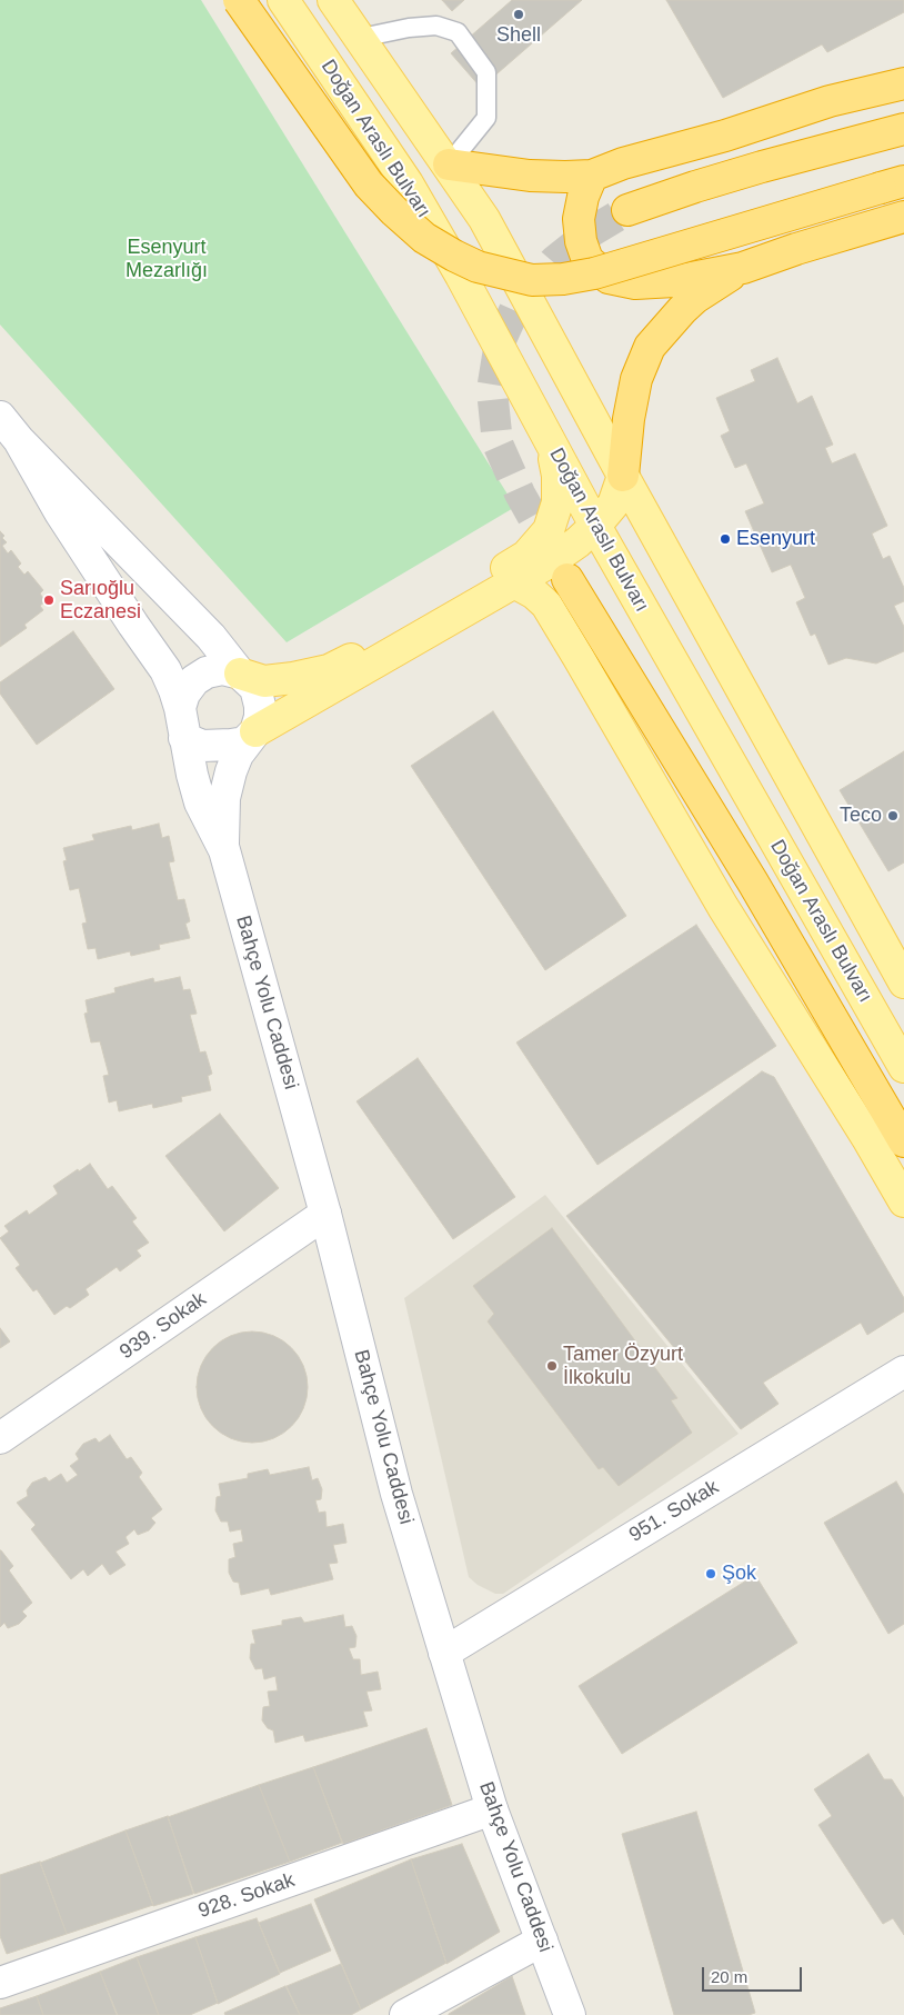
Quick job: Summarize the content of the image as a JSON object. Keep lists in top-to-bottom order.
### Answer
{
  "streets": {
    "main road": ["Doğan Araslı Bulvarı"],
    "street": [
      "Bahçe Yolu Caddesi",
      "939. Sokak",
      "951. Sokak",
      "928. Sokak"
    ]
  },
  "crossings": [
    ["Bahçe Yolu Caddesi", "939. Sokak"],
    ["Bahçe Yolu Caddesi", "951. Sokak"],
    ["Bahçe Yolu Caddesi", "928. Sokak"]
  ],
  "parks": ["Esenyurt Mezarlığı"],
  "places": [
    "Shell",
    "Esenyurt",
    "Sarıoğlu Eczanesi",
    "Teco",
    "Tamer Özyurt İlkokulu",
    "Şok"
  ],
  "scale_bar": "20 m"
}
